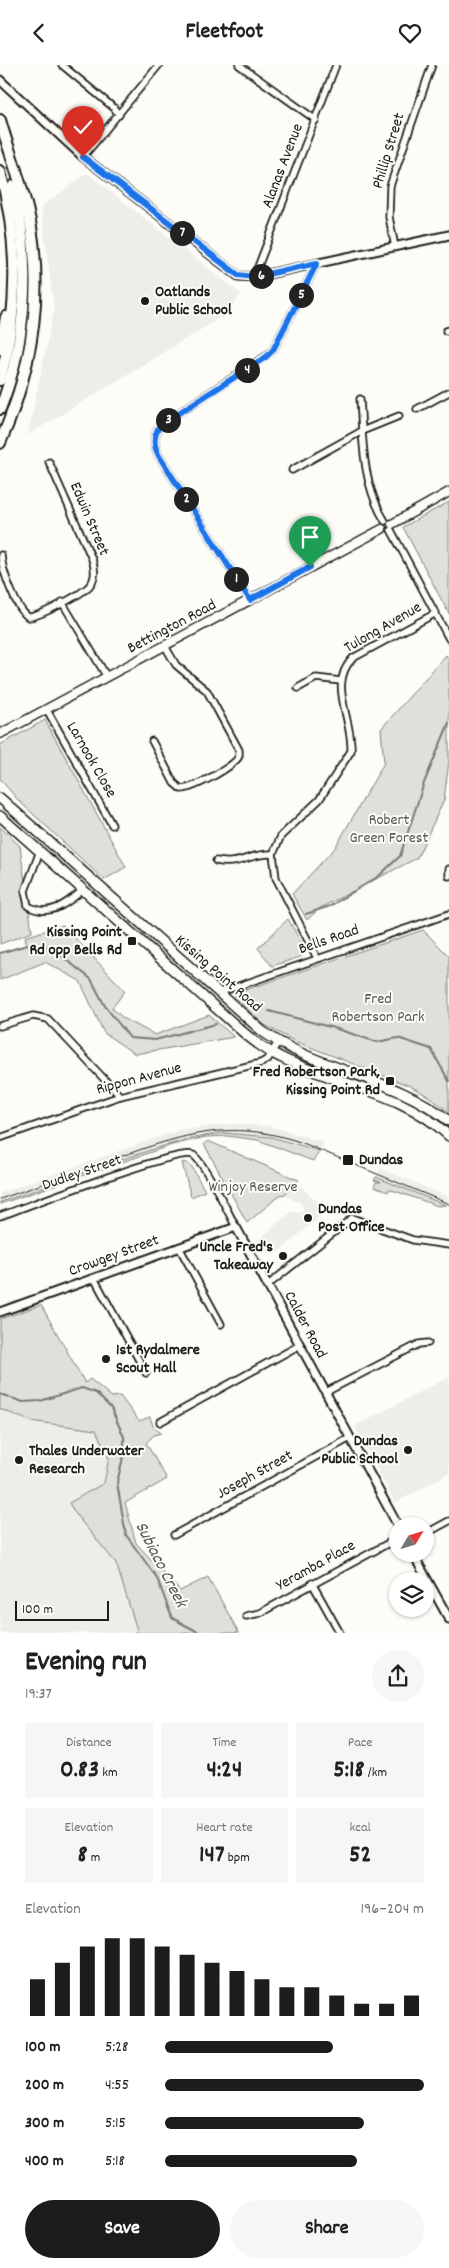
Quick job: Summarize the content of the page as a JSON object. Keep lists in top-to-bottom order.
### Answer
{
  "streets": {
    "main road": ["Bettington Road", "Kissing Point Road"],
    "street": [
      "Phillip Street",
      "Alanas Avenue",
      "Edwin Street",
      "Tulong Avenue",
      "Larnook Close",
      "Bells Road",
      "Rippon Avenue",
      "Dudley Street",
      "Crowgey Street",
      "Calder Road",
      "Joseph Street",
      "Yeramba Place"
    ]
  },
  "crossings": [
    ["Bettington Road", "Larnook Close"],
    ["Bells Road", "Kissing Point Road"],
    ["Kissing Point Road", "Rippon Avenue"],
    ["Dudley Street", "Calder Road"],
    ["Crowgey Street", "Calder Road"],
    ["Calder Road", "Joseph Street"]
  ],
  "water": ["Subiaco Creek"],
  "parks": ["Robert Green Forest", "Fred Robertson Park", "Winjoy Reserve"],
  "places": {
    "other": [
      "Oatlands Public School",
      "Dundas Post Office",
      "Uncle Fred's Takeaway",
      "1st Rydalmere Scout Hall",
      "Dundas Public School",
      "Thales Underwater Research"
    ],
    "transit": ["Kissing Point Rd opp Bells Rd", "Fred Robertson Park, Kissing Point Rd", "Dundas"]
  },
  "scale_bar": "100 m",
  "north": "top right",
  "page": {
    "header": "Fleetfoot",
    "pins": [
      "7",
      "6",
      "5",
      "4",
      "3",
      "2",
      "1"
    ],
    "scale": "100 m",
    "heading": ["Evening run", "19:37"],
    "stats": [
      ["Distance", "0.83 km"],
      ["Time", "4:24"],
      ["Pace", "5:18 /km"],
      ["Elevation", "8 m"],
      ["Heart rate", "147 bpm"],
      ["kcal", "52"]
    ],
    "chart": ["Elevation", "196–204 m"],
    "list": [
      {
        "name": "100 m",
        "note": "5:28"
      },
      {
        "name": "200 m",
        "note": "4:55"
      },
      {
        "name": "300 m",
        "note": "5:15"
      },
      {
        "name": "400 m",
        "note": "5:18"
      }
    ],
    "buttons": ["Save", "Share"]
  }
}
